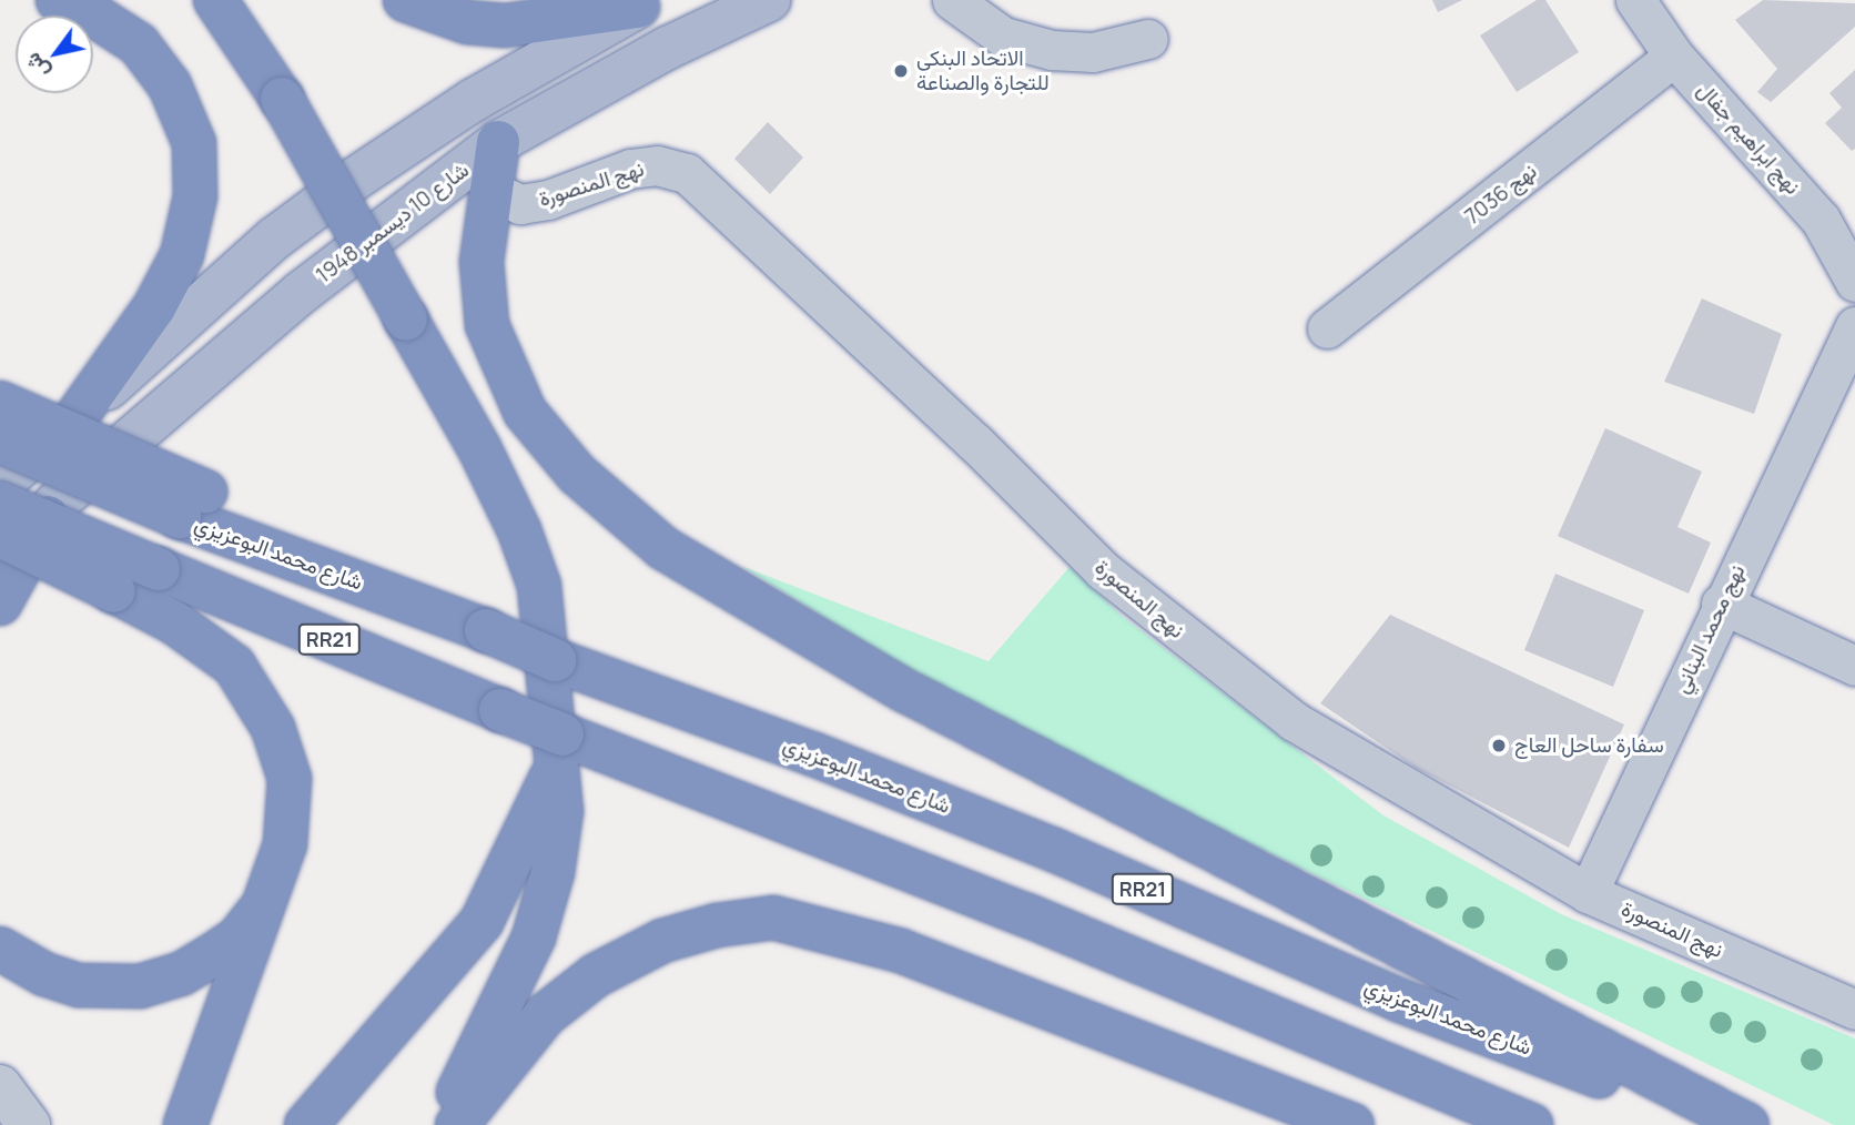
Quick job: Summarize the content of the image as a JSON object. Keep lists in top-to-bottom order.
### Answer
{
  "streets": {
    "highway": ["شارع محمد البوعزيزي", "RR21"],
    "main road": ["شارع 10 ديسمبر 1948"],
    "street": [
      "نهج ابراهيم جفال",
      "نهج المنصورة",
      "نهج 7036",
      "نهج محمد البناني"
    ]
  },
  "crossings": [
    ["نهج ابراهيم جفال", "نهج 7036"],
    ["نهج المنصورة", "نهج محمد البناني"]
  ],
  "places": ["الاتحاد البنكي للتجارة والصناعة", "سفارة ساحل العاج"],
  "north": "bottom left"
}
